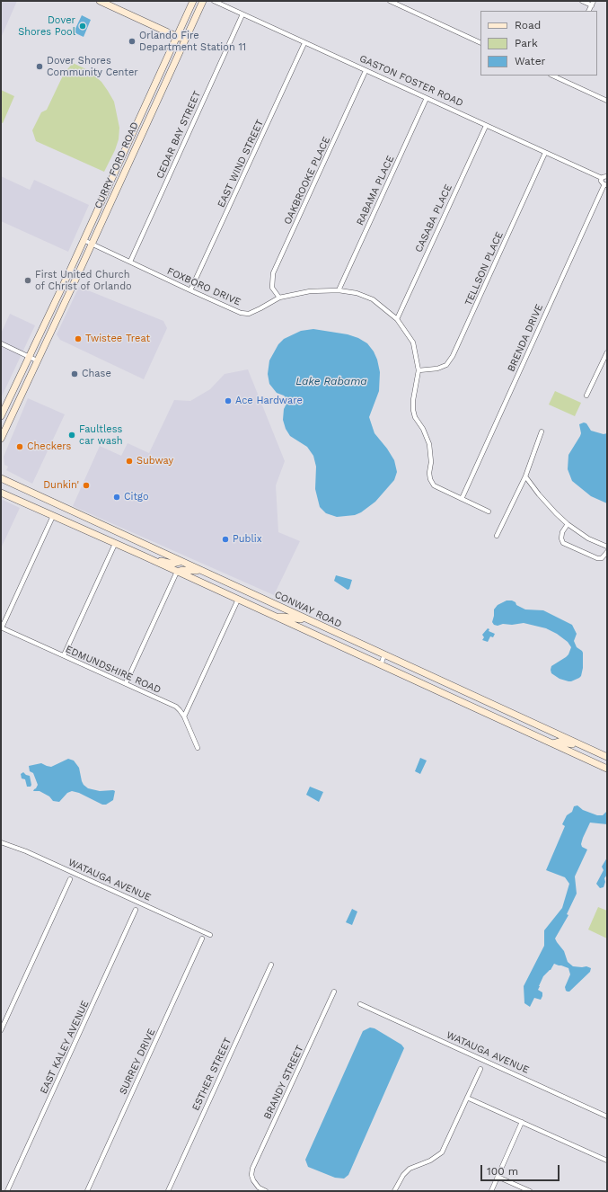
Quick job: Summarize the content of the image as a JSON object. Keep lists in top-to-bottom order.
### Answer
{
  "streets": {
    "main road": ["CURRY FORD ROAD", "CONWAY ROAD"],
    "street": [
      "GASTON FOSTER ROAD",
      "CEDAR BAY STREET",
      "EAST WIND STREET",
      "OAKBROOKE PLACE",
      "RABAMA PLACE",
      "CASABA PLACE",
      "TELLSON PLACE",
      "FOXBORO DRIVE",
      "BRENDA DRIVE",
      "EDMUNDSHIRE ROAD",
      "WATAUGA AVENUE",
      "EAST KALEY AVENUE",
      "SURREY DRIVE",
      "ESTHER STREET",
      "BRANDY STREET"
    ]
  },
  "crossings": [
    ["GASTON FOSTER ROAD", "CEDAR BAY STREET"],
    ["GASTON FOSTER ROAD", "EAST WIND STREET"],
    ["GASTON FOSTER ROAD", "OAKBROOKE PLACE"],
    ["GASTON FOSTER ROAD", "RABAMA PLACE"],
    ["GASTON FOSTER ROAD", "CASABA PLACE"],
    ["GASTON FOSTER ROAD", "TELLSON PLACE"],
    ["CEDAR BAY STREET", "FOXBORO DRIVE"],
    ["EAST WIND STREET", "FOXBORO DRIVE"],
    ["CURRY FORD ROAD", "FOXBORO DRIVE"],
    ["OAKBROOKE PLACE", "FOXBORO DRIVE"],
    ["RABAMA PLACE", "FOXBORO DRIVE"],
    ["CASABA PLACE", "FOXBORO DRIVE"],
    ["TELLSON PLACE", "FOXBORO DRIVE"],
    ["FOXBORO DRIVE", "BRENDA DRIVE"]
  ],
  "water": ["Lake Rabama"],
  "places": [
    "Dover Shores Pool",
    "Orlando Fire Department Station 11",
    "Dover Shores Community Center",
    "First United Church of Christ of Orlando",
    "Twistee Treat",
    "Chase",
    "Ace Hardware",
    "Faultless car wash",
    "Checkers",
    "Subway",
    "Dunkin'",
    "Citgo",
    "Publix"
  ],
  "legend": ["Road", "Park", "Water"],
  "scale_bar": "100 m"
}
